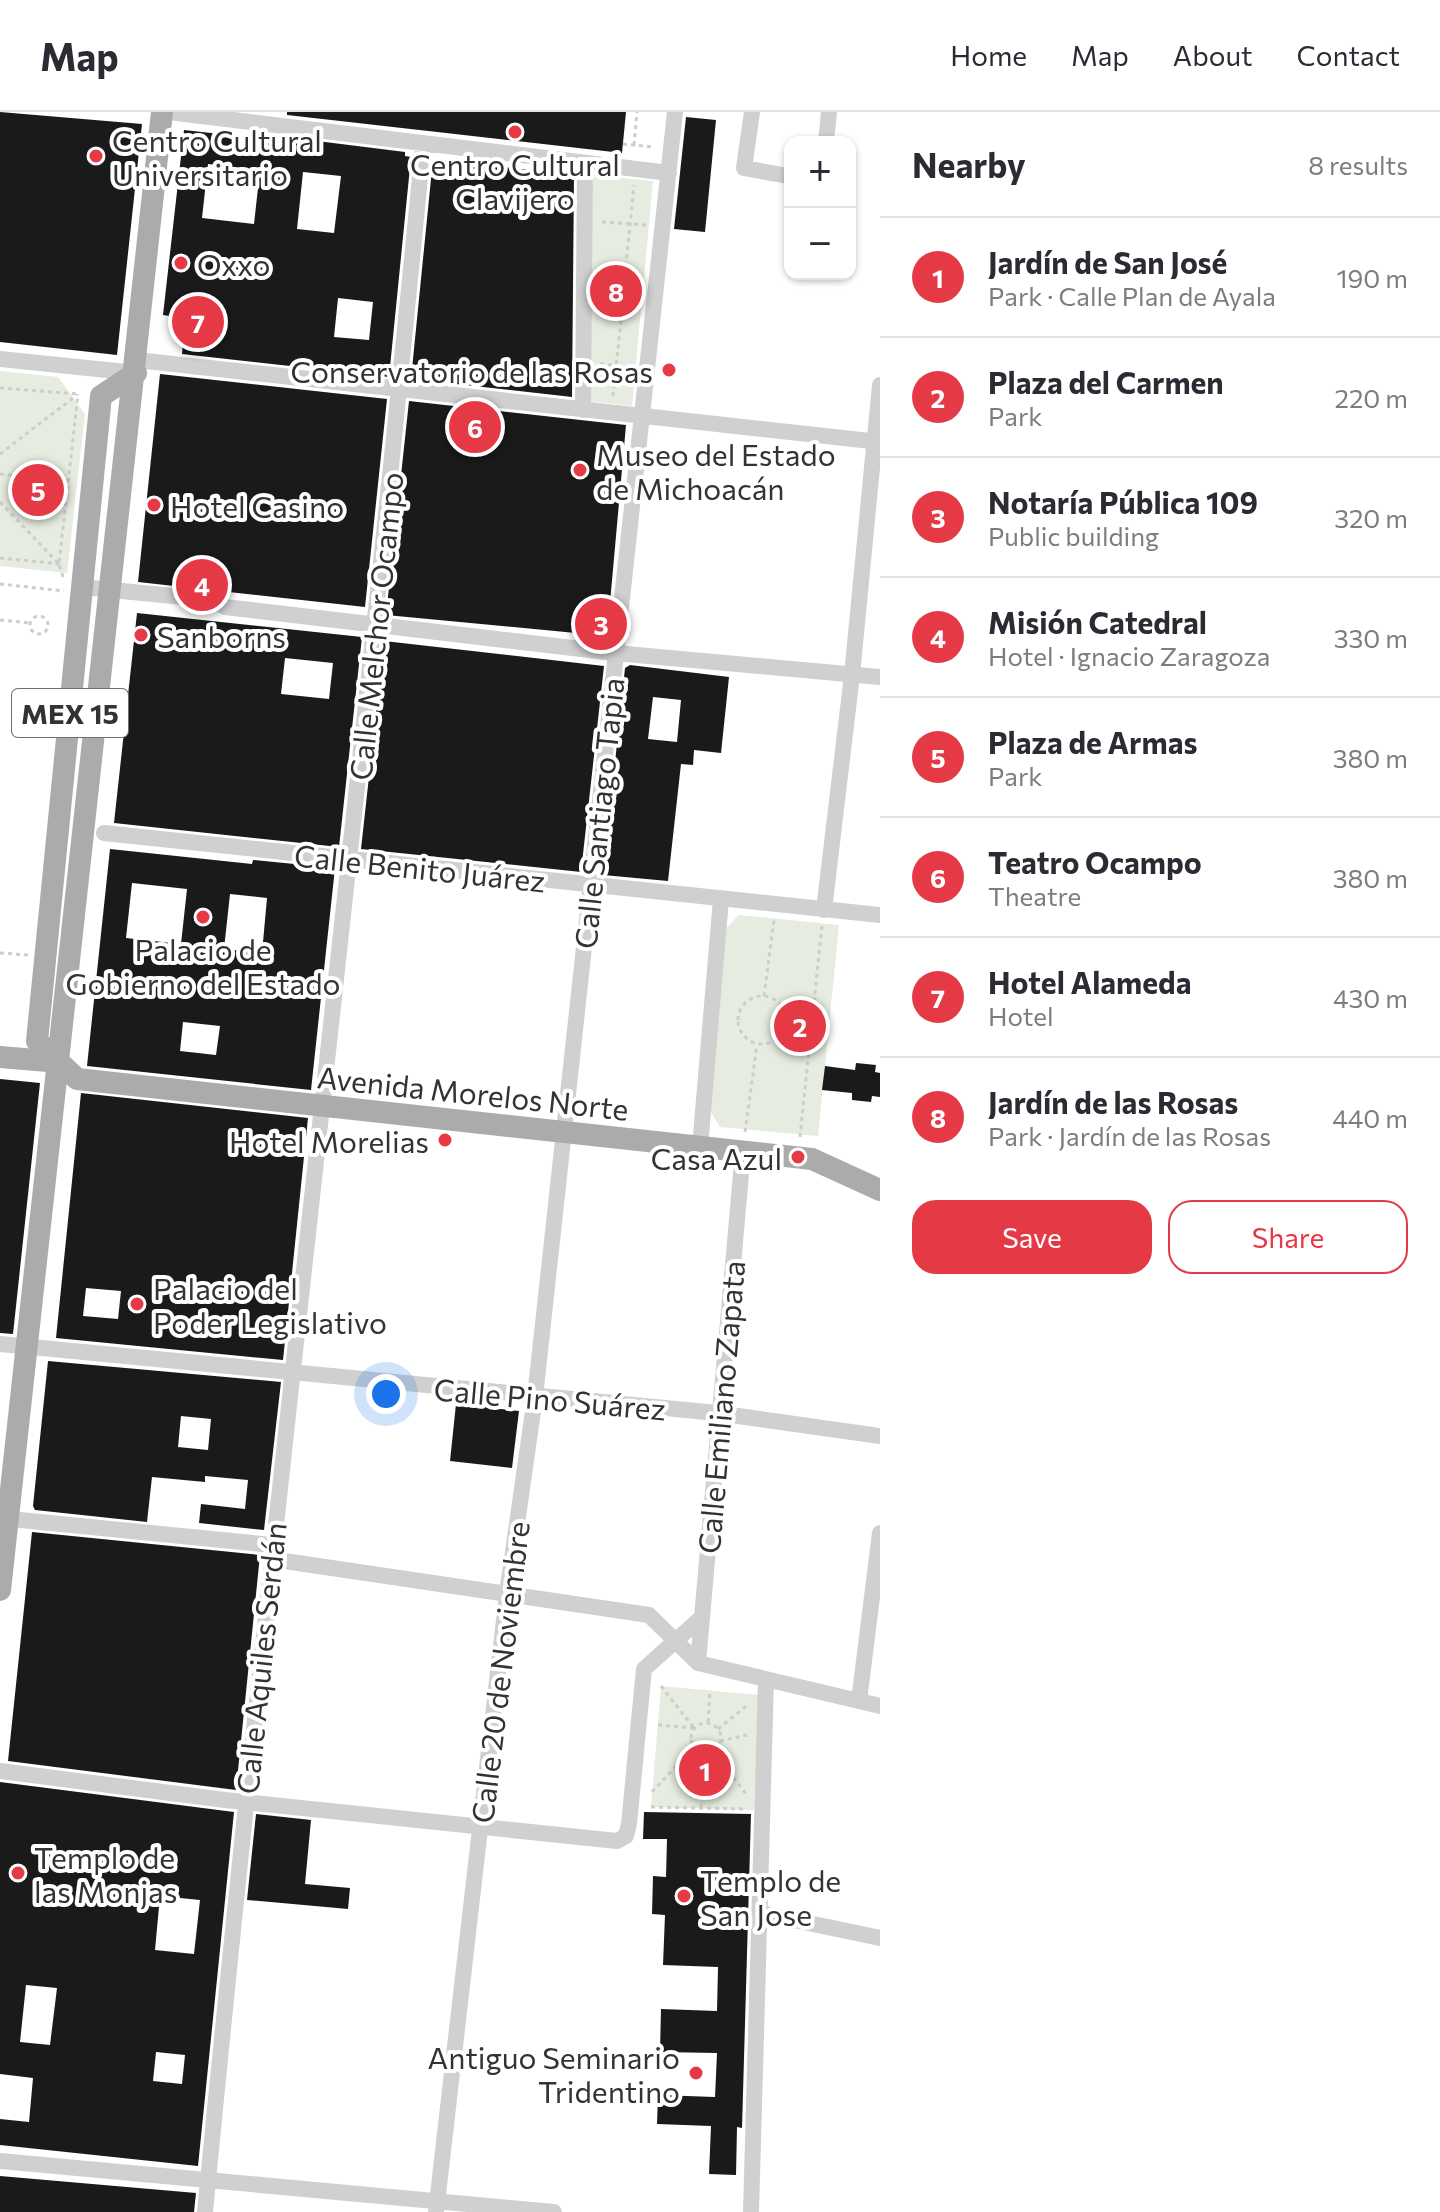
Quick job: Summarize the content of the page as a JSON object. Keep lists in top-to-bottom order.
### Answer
{
  "streets": {
    "main road": ["MEX 15", "Avenida Morelos Norte"],
    "street": [
      "Calle Melchor Ocampo",
      "Calle Santiago Tapia",
      "Calle Benito Juárez",
      "Calle Pino Suárez",
      "Calle Emiliano Zapata",
      "Calle Aquiles Serdán",
      "Calle 20 de Noviembre"
    ]
  },
  "crossings": [
    ["Calle Melchor Ocampo", "Calle Benito Juárez"],
    ["Calle Melchor Ocampo", "Avenida Morelos Norte"],
    ["Calle Melchor Ocampo", "Calle Aquiles Serdán"],
    ["MEX 15", "Avenida Morelos Norte"],
    ["MEX 15", "Calle Pino Suárez"],
    ["Calle Santiago Tapia", "Calle Benito Juárez"],
    ["Calle Santiago Tapia", "Avenida Morelos Norte"],
    ["Calle Santiago Tapia", "Calle 20 de Noviembre"],
    ["Avenida Morelos Norte", "Calle Emiliano Zapata"],
    ["Avenida Morelos Norte", "Calle Aquiles Serdán"],
    ["Avenida Morelos Norte", "Calle 20 de Noviembre"],
    ["Calle Pino Suárez", "Calle Emiliano Zapata"],
    ["Calle Pino Suárez", "Calle Aquiles Serdán"],
    ["Calle Pino Suárez", "Calle 20 de Noviembre"]
  ],
  "places": [
    "Centro Cultural Clavijero",
    "Centro Cultural Universitario",
    "Oxxo",
    "Conservatorio de las Rosas",
    "Museo del Estado de Michoacán",
    "Hotel Casino",
    "Sanborns",
    "Palacio de Gobierno del Estado",
    "Hotel Morelias",
    "Casa Azul",
    "Palacio del Poder Legislativo",
    "Templo de las Monjas",
    "Templo de San Jose",
    "Antiguo Seminario Tridentino"
  ],
  "page": {
    "header": "Map",
    "nav": [
      "Home",
      "Map",
      "About",
      "Contact"
    ],
    "heading": ["Nearby", "8 results"],
    "map_buttons": ["+", "−"],
    "list": [
      {
        "mark": "1",
        "name": "Jardín de San José",
        "note": "Park · Calle Plan de Ayala",
        "value": "190 m"
      },
      {
        "mark": "2",
        "name": "Plaza del Carmen",
        "note": "Park",
        "value": "220 m"
      },
      {
        "mark": "3",
        "name": "Notaría Pública 109",
        "note": "Public building",
        "value": "320 m"
      },
      {
        "mark": "4",
        "name": "Misión Catedral",
        "note": "Hotel · Ignacio Zaragoza",
        "value": "330 m"
      },
      {
        "mark": "5",
        "name": "Plaza de Armas",
        "note": "Park",
        "value": "380 m"
      },
      {
        "mark": "6",
        "name": "Teatro Ocampo",
        "note": "Theatre",
        "value": "380 m"
      },
      {
        "mark": "7",
        "name": "Hotel Alameda",
        "note": "Hotel",
        "value": "430 m"
      },
      {
        "mark": "8",
        "name": "Jardín de las Rosas",
        "note": "Park · Jardín de las Rosas",
        "value": "440 m"
      }
    ],
    "pins": [
      "8",
      "7",
      "6",
      "5",
      "4",
      "3",
      "2",
      "1"
    ],
    "buttons": ["Save", "Share"]
  }
}
